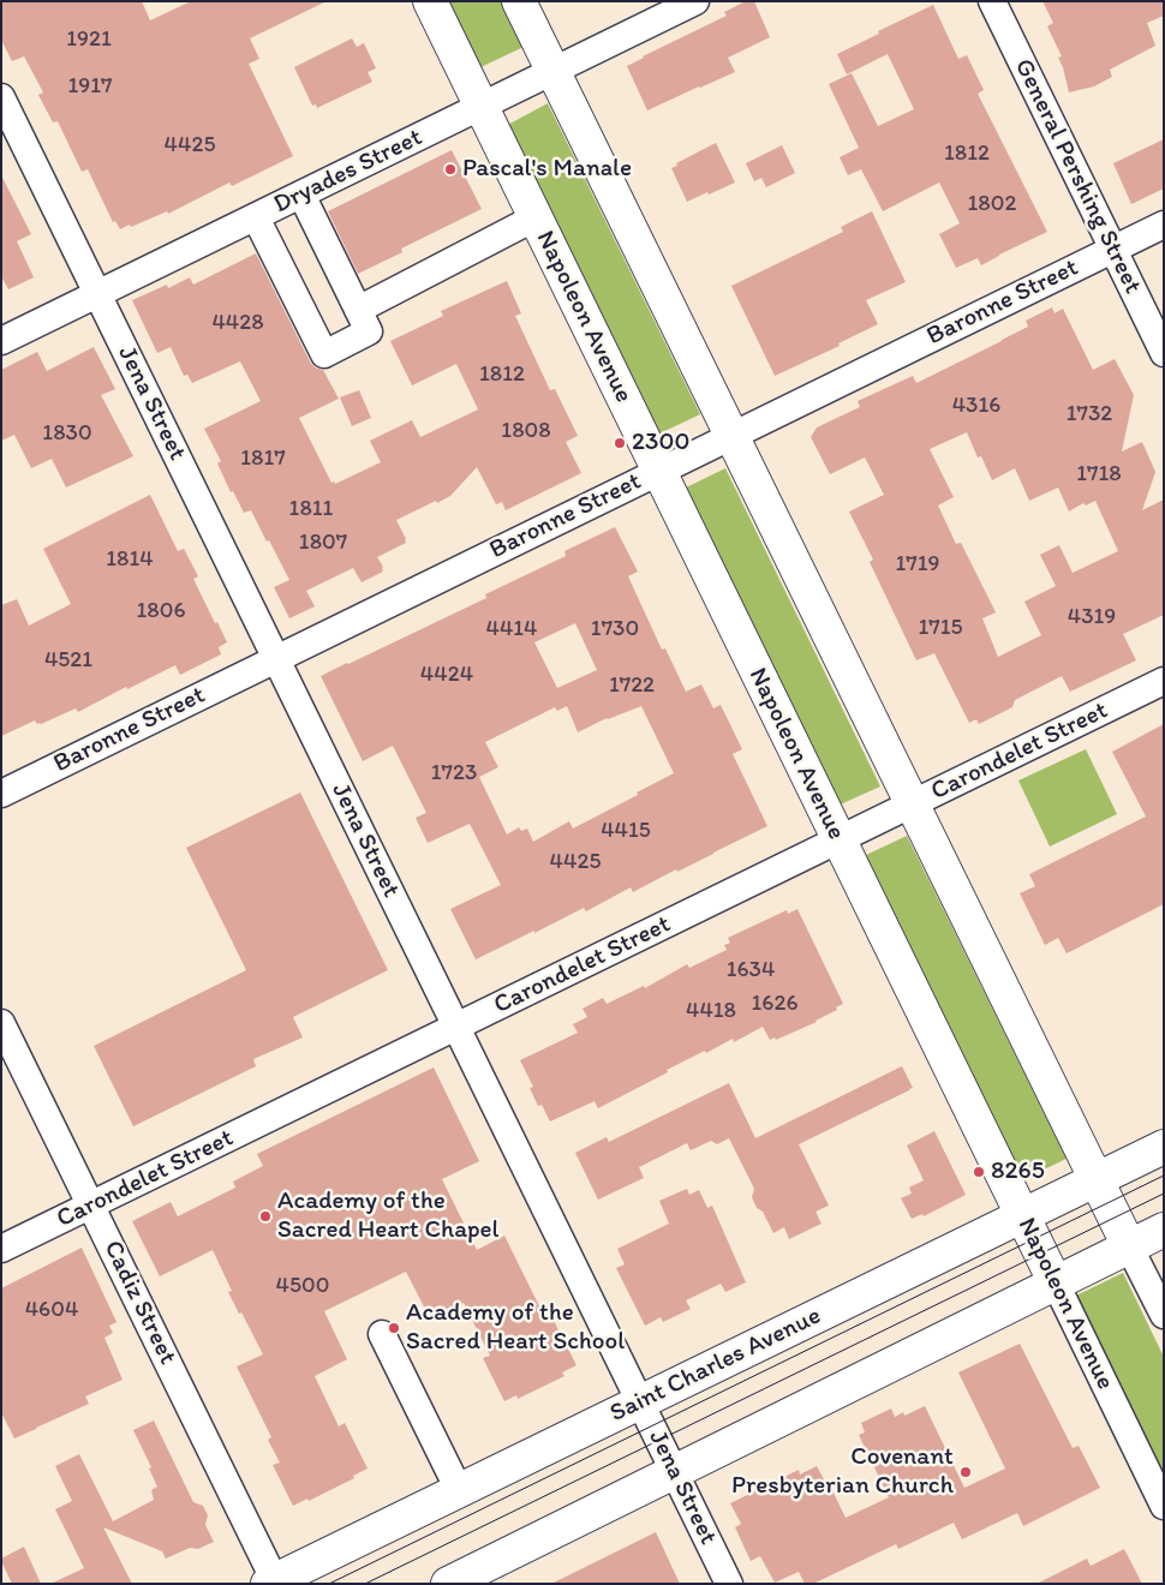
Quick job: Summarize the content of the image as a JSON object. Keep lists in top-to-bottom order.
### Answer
{
  "streets": {
    "main road": ["Napoleon Avenue", "Saint Charles Avenue"],
    "street": [
      "Dryades Street",
      "General Pershing Street",
      "Baronne Street",
      "Jena Street",
      "Carondelet Street",
      "Cadiz Street"
    ]
  },
  "crossings": [
    ["Dryades Street", "Napoleon Avenue"],
    ["Dryades Street", "Jena Street"],
    ["General Pershing Street", "Baronne Street"],
    ["Baronne Street", "Napoleon Avenue"],
    ["Baronne Street", "Jena Street"],
    ["Napoleon Avenue", "Carondelet Street"],
    ["Napoleon Avenue", "Saint Charles Avenue"],
    ["Jena Street", "Carondelet Street"],
    ["Jena Street", "Saint Charles Avenue"],
    ["Carondelet Street", "Cadiz Street"],
    ["Cadiz Street", "Saint Charles Avenue"]
  ],
  "places": [
    "Pascal's Manale",
    "2300",
    "8265",
    "Academy of the Sacred Heart Chapel",
    "Academy of the Sacred Heart School",
    "Covenant Presbyterian Church"
  ],
  "house_numbers": [
    "1921",
    "1917",
    "4425",
    "1812",
    "1802",
    "4428",
    "1812",
    "4316",
    "1732",
    "1808",
    "1830",
    "1817",
    "1718",
    "1811",
    "1807",
    "1814",
    "1719",
    "1806",
    "4319",
    "1715",
    "4414",
    "1730",
    "4521",
    "4424",
    "1722",
    "1723",
    "4415",
    "4425",
    "1634",
    "1626",
    "4418",
    "4500",
    "4604"
  ]
}
